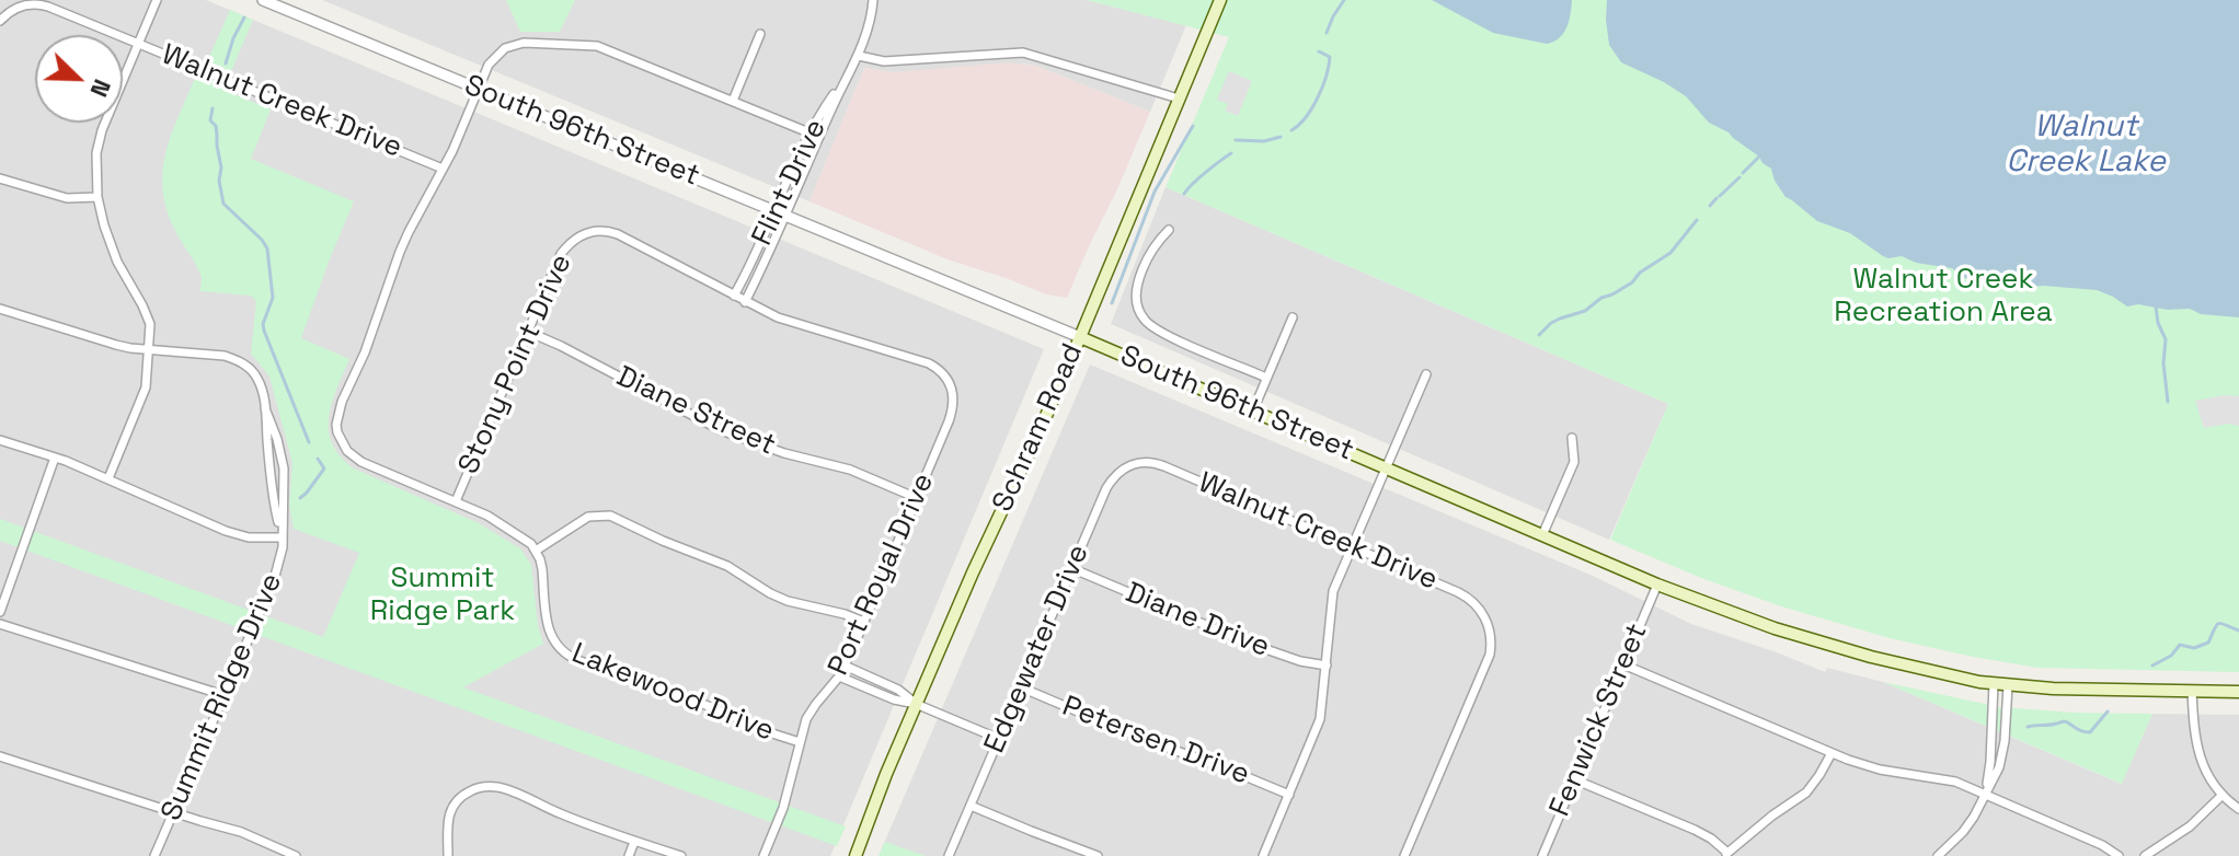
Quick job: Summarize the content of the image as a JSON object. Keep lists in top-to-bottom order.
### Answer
{
  "streets": {
    "main road": ["South 96th Street", "Schram Road"],
    "street": [
      "Walnut Creek Drive",
      "Flint Drive",
      "Stony Point Drive",
      "Diane Street",
      "Port Royal Drive",
      "Diane Drive",
      "Edgewater Drive",
      "Lakewood Drive",
      "Summit Ridge Drive",
      "Fenwick Street",
      "Petersen Drive"
    ]
  },
  "crossings": [
    ["Walnut Creek Drive", "Edgewater Drive"],
    ["South 96th Street", "Flint Drive"],
    ["South 96th Street", "Schram Road"],
    ["South 96th Street", "Fenwick Street"],
    ["Flint Drive", "Stony Point Drive"],
    ["Flint Drive", "Port Royal Drive"],
    ["Stony Point Drive", "Diane Street"],
    ["Diane Street", "Port Royal Drive"],
    ["Port Royal Drive", "Lakewood Drive"],
    ["Diane Drive", "Edgewater Drive"],
    ["Edgewater Drive", "Petersen Drive"]
  ],
  "water": ["Walnut Creek Lake"],
  "parks": ["Walnut Creek Recreation Area", "Summit Ridge Park"],
  "north": "bottom right"
}
